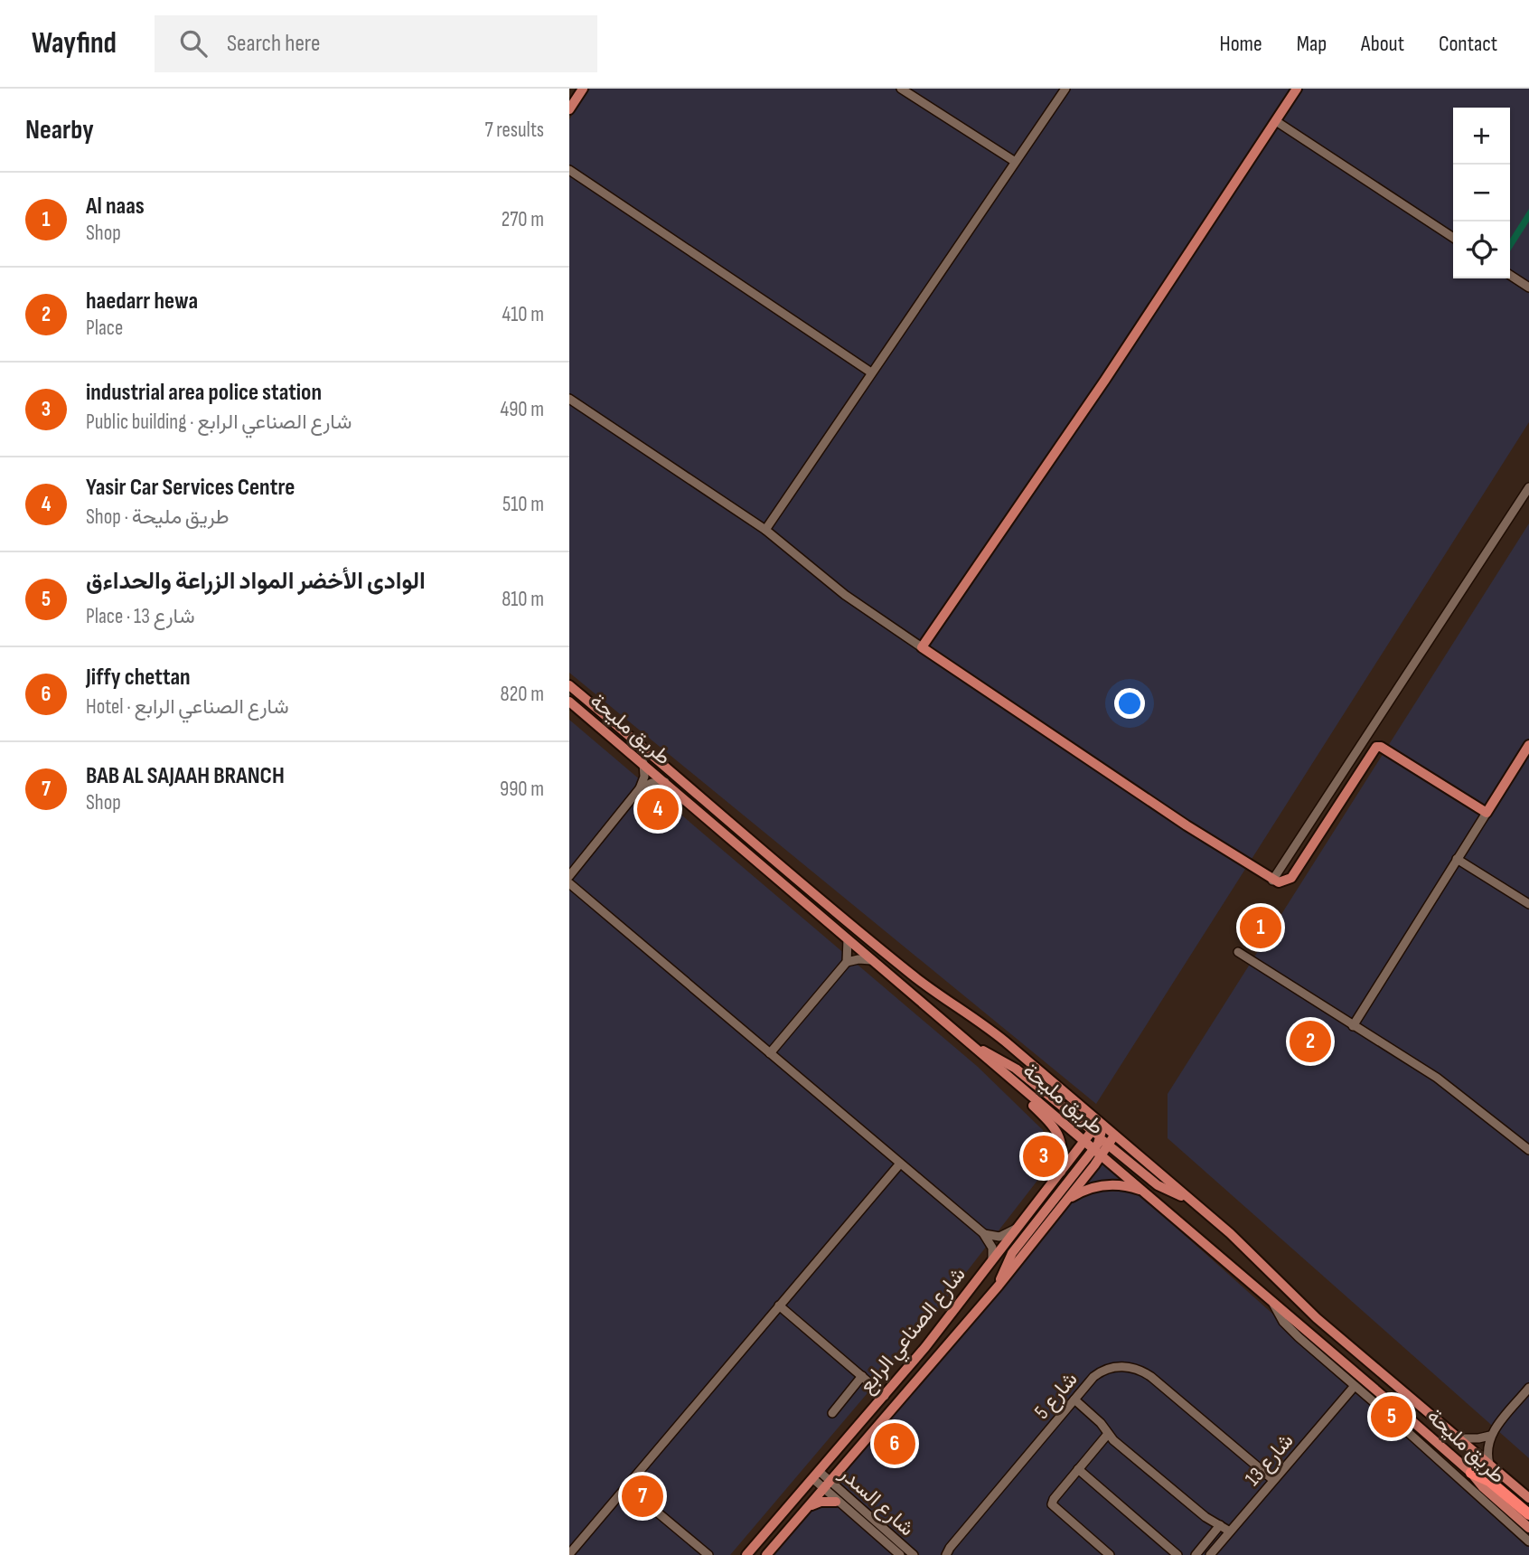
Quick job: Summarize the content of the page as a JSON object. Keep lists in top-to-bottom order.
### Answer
{
  "streets": {
    "main road": ["طريق مليحة", "شارع الصناعي الرابع"],
    "street": ["شارع 5", "شارع 13", "شارع السدر"]
  },
  "crossings": [
    ["طريق مليحة", "شارع الصناعي الرابع"],
    ["شارع الصناعي الرابع", "شارع السدر"],
    ["شارع 5", "شارع 13"]
  ],
  "page": {
    "header": "Wayfind",
    "search": "Search here",
    "nav": [
      "Home",
      "Map",
      "About",
      "Contact"
    ],
    "heading": ["Nearby", "7 results"],
    "map_buttons": ["+", "−"],
    "list": [
      {
        "mark": "1",
        "name": "Al naas",
        "note": "Shop",
        "value": "270 m"
      },
      {
        "mark": "2",
        "name": "haedarr hewa",
        "note": "Place",
        "value": "410 m"
      },
      {
        "mark": "3",
        "name": "industrial area police station",
        "note": "Public building · شارع الصناعي الرابع",
        "value": "490 m"
      },
      {
        "mark": "4",
        "name": "Yasir Car Services Centre",
        "note": "Shop · طريق مليحة",
        "value": "510 m"
      },
      {
        "mark": "5",
        "name": "الوادى الأخضر المواد الزراعة والحداءق",
        "note": "Place · شارع 13",
        "value": "810 m"
      },
      {
        "mark": "6",
        "name": "Jiffy chettan",
        "note": "Hotel · شارع الصناعي الرابع",
        "value": "820 m"
      },
      {
        "mark": "7",
        "name": "BAB AL SAJAAH BRANCH",
        "note": "Shop",
        "value": "990 m"
      }
    ],
    "pins": [
      "4",
      "1",
      "2",
      "3",
      "5",
      "6",
      "7"
    ]
  }
}
